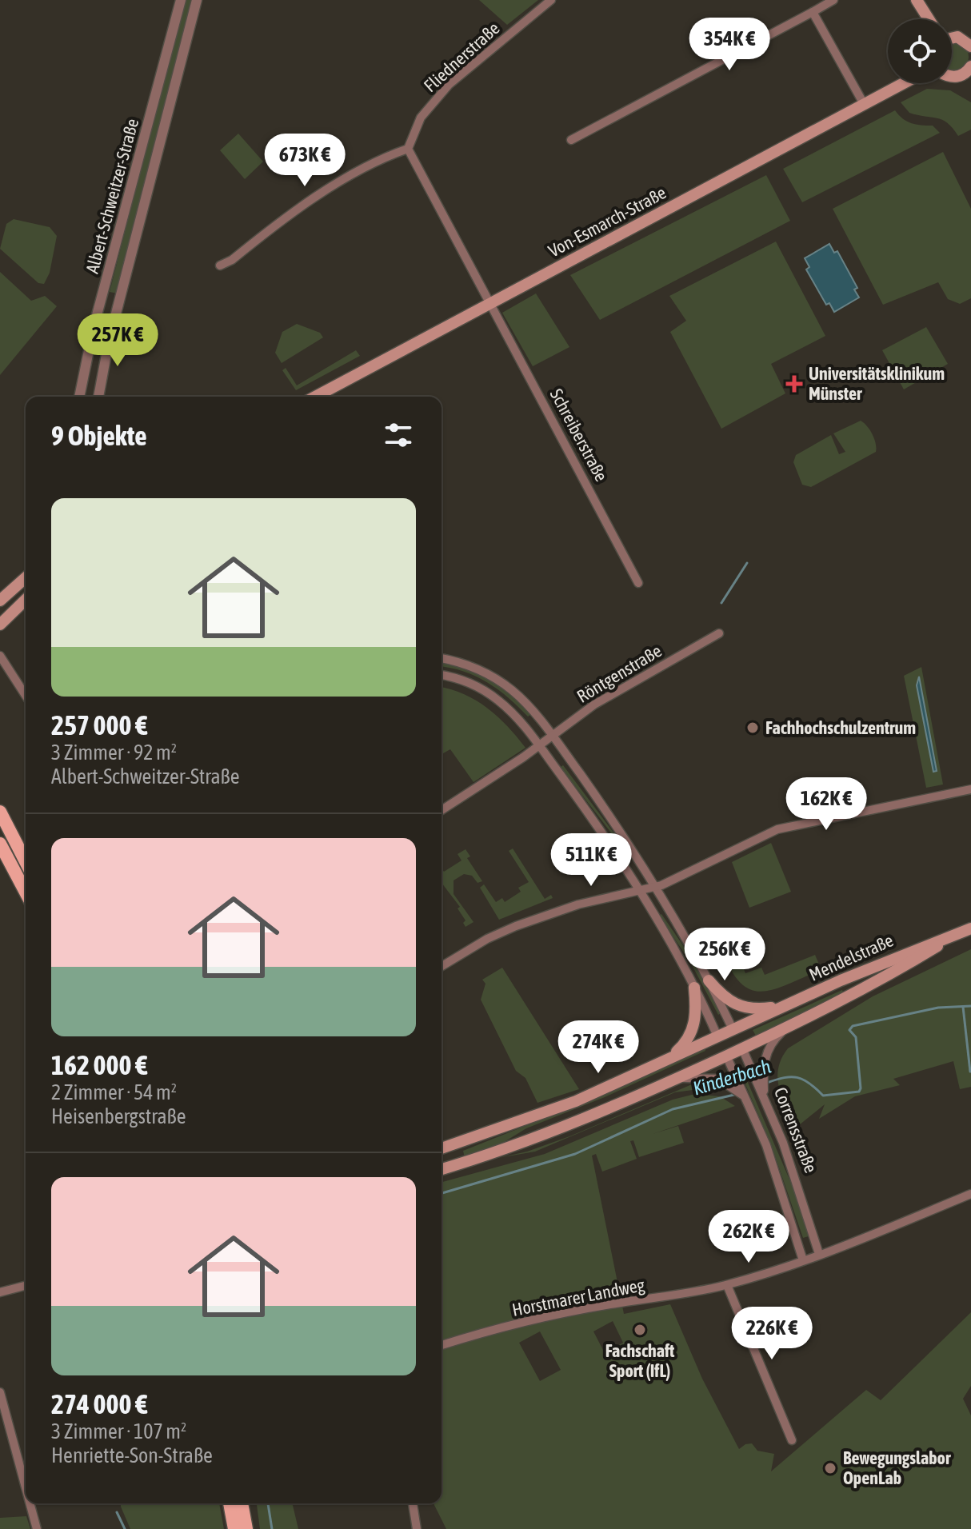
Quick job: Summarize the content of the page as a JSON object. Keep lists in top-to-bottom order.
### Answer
{
  "streets": {
    "main road": ["Von-Esmarch-Straße", "Mendelstraße", "Corrensstraße"],
    "street": [
      "Fliednerstraße",
      "Albert-Schweitzer-Straße",
      "Schreiberstraße",
      "Röntgenstraße",
      "Horstmarer Landweg"
    ]
  },
  "crossings": [
    ["Von-Esmarch-Straße", "Schreiberstraße"],
    ["Röntgenstraße", "Corrensstraße"],
    ["Mendelstraße", "Corrensstraße"],
    ["Corrensstraße", "Horstmarer Landweg"]
  ],
  "water": ["Kinderbach"],
  "places": {
    "health": ["Universitätsklinikum Münster"],
    "other": ["Fachhochschulzentrum", "Fachschaft Sport (IfL)", "Bewegungslabor OpenLab"]
  },
  "page": {
    "price": [
      "354K €",
      "673K €",
      "257K €",
      "162K €",
      "511K €",
      "256K €",
      "274K €",
      "262K €",
      "226K €"
    ],
    "heading": "9 Objekte",
    "list": [
      {
        "name": "257 000 €",
        "note": "3 Zimmer · 92 m² · Albert-Schweitzer-Straße"
      },
      {
        "name": "162 000 €",
        "note": "2 Zimmer · 54 m² · Heisenbergstraße"
      },
      {
        "name": "274 000 €",
        "note": "3 Zimmer · 107 m² · Henriette-Son-Straße"
      }
    ]
  }
}
